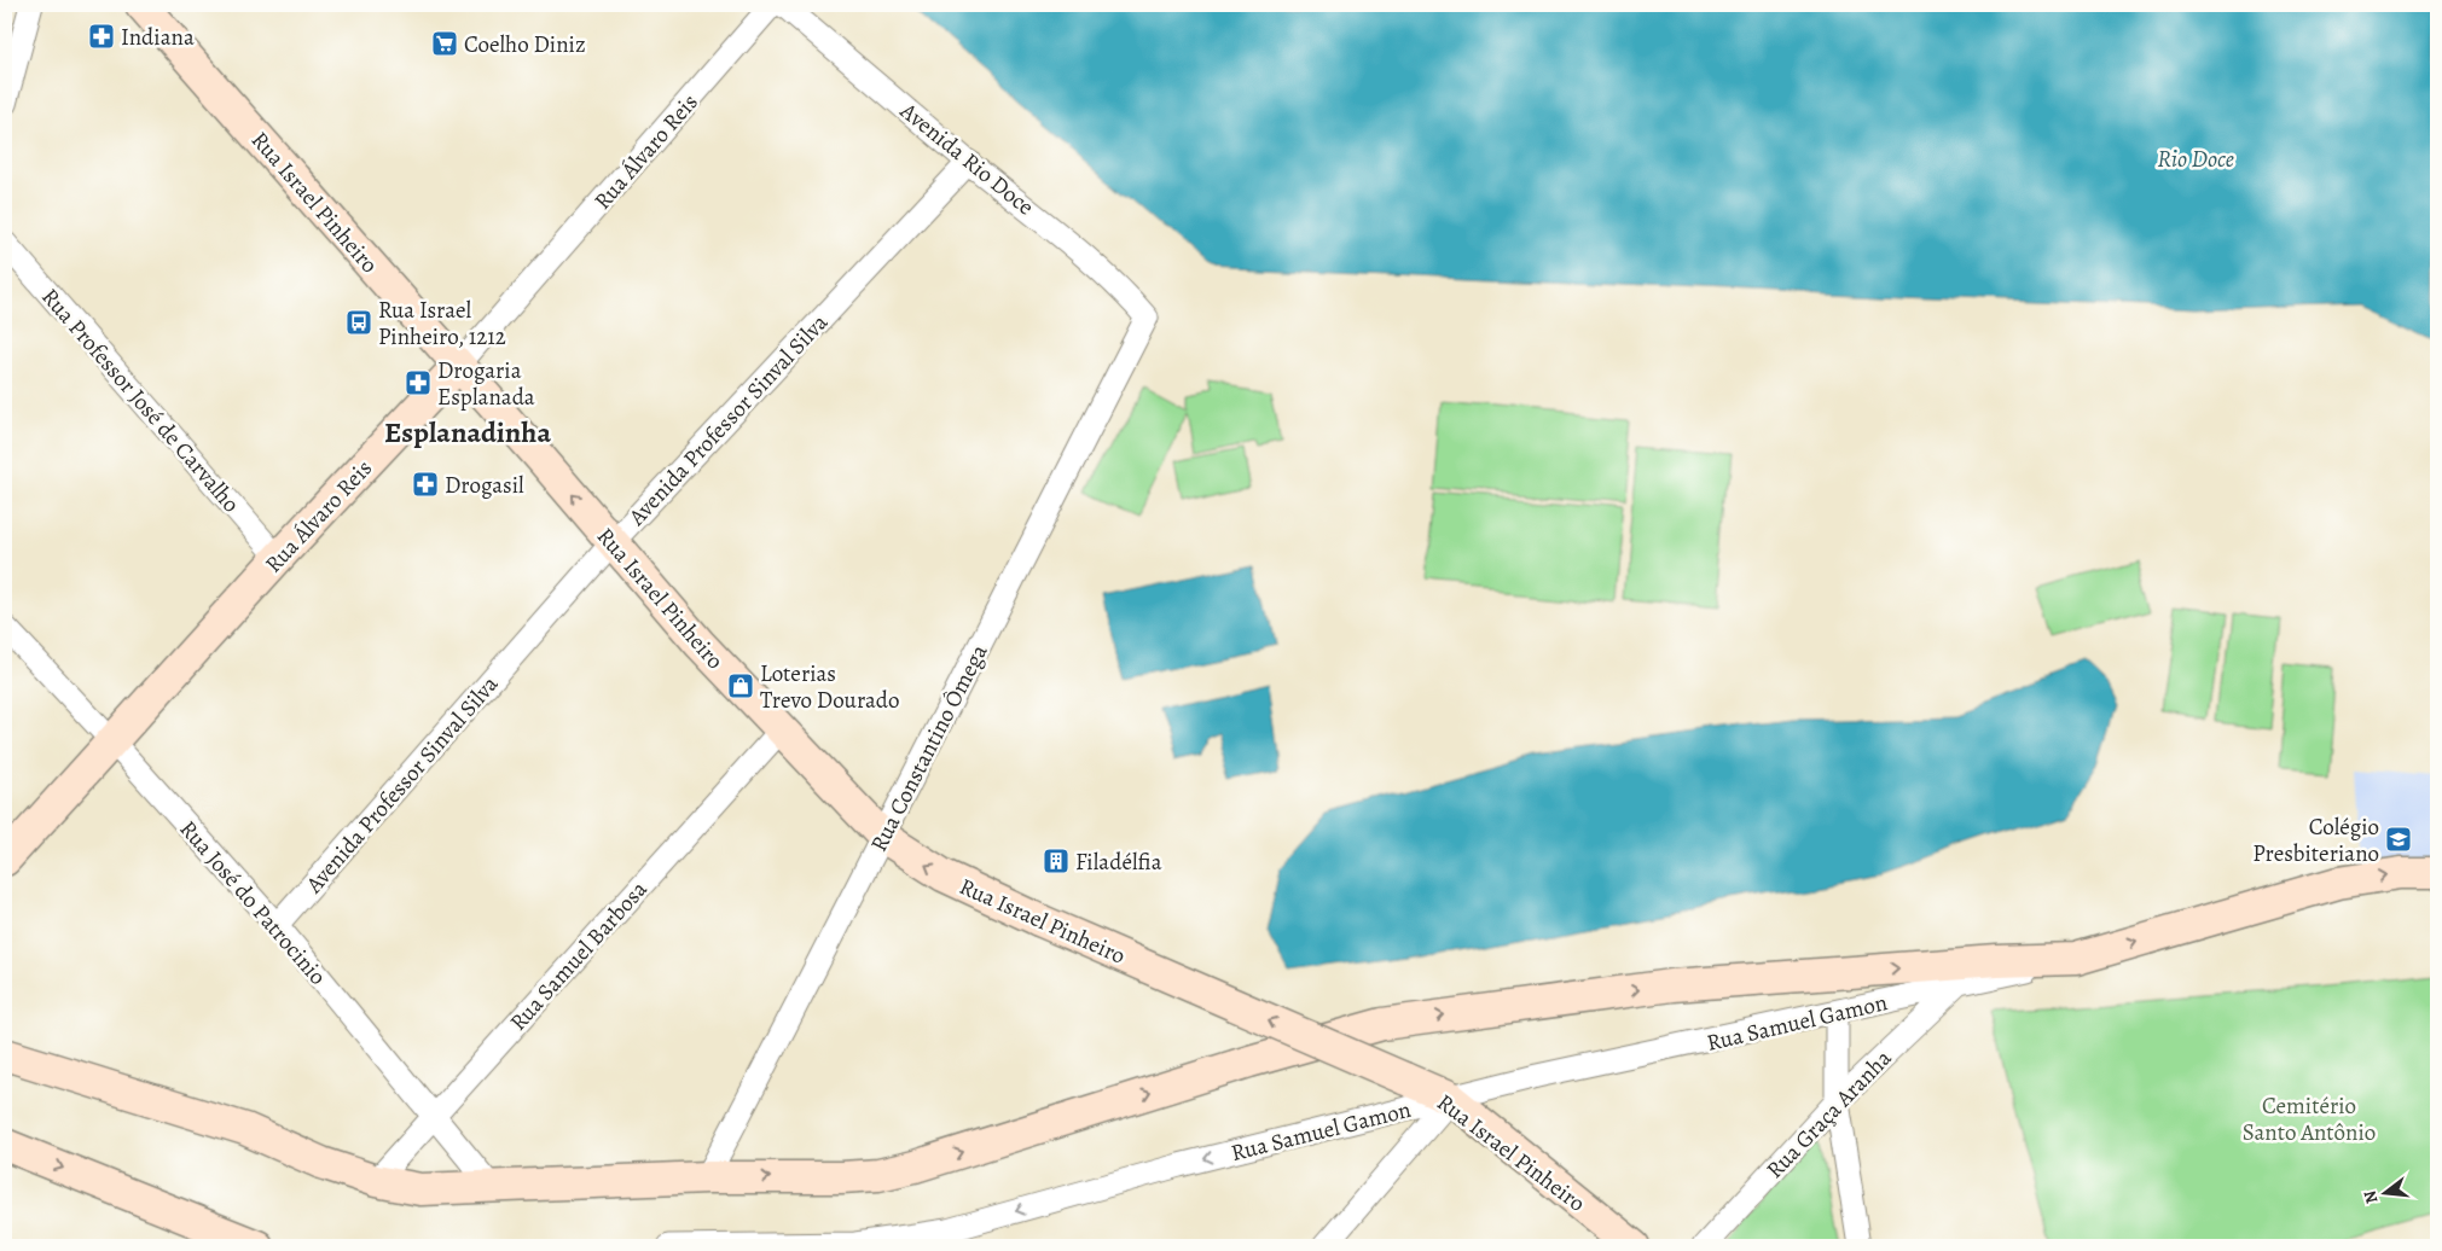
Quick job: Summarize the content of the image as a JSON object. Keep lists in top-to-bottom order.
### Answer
{
  "streets": {
    "street": [
      "Rua Álvaro Reis",
      "Avenida Rio Doce",
      "Rua Israel Pinheiro",
      "Rua Professor José de Carvalho",
      "Avenida Professor Sinval Silva",
      "Rua Constantino Ômega",
      "Rua José do Patrocinio",
      "Rua Samuel Barbosa",
      "Rua Samuel Gamon",
      "Rua Graça Aranha"
    ]
  },
  "crossings": [
    ["Rua Álvaro Reis", "Rua Israel Pinheiro"],
    ["Rua Álvaro Reis", "Rua Professor José de Carvalho"],
    ["Rua Álvaro Reis", "Rua José do Patrocinio"],
    ["Avenida Rio Doce", "Avenida Professor Sinval Silva"],
    ["Avenida Rio Doce", "Rua Constantino Ômega"],
    ["Rua Israel Pinheiro", "Avenida Professor Sinval Silva"],
    ["Rua Israel Pinheiro", "Rua Constantino Ômega"],
    ["Rua Israel Pinheiro", "Rua Samuel Barbosa"],
    ["Rua Israel Pinheiro", "Rua Samuel Gamon"],
    ["Avenida Professor Sinval Silva", "Rua José do Patrocinio"],
    ["Rua José do Patrocinio", "Rua Samuel Barbosa"],
    ["Rua Samuel Gamon", "Rua Graça Aranha"]
  ],
  "one_way": ["Rua Israel Pinheiro"],
  "districts": ["Esplanadinha"],
  "water": ["Rio Doce"],
  "parks": ["Cemitério Santo Antônio"],
  "places": {
    "pharmacy": ["Indiana", "Drogaria Esplanada", "Drogasil"],
    "supermarket": ["Coelho Diniz"],
    "bus stop": ["Rua Israel Pinheiro, 1212"],
    "shop": ["Loterias Trevo Dourado"],
    "school or university": ["Colégio Presbiteriano"],
    "building": ["Filadélfia"]
  },
  "north": "left"
}
